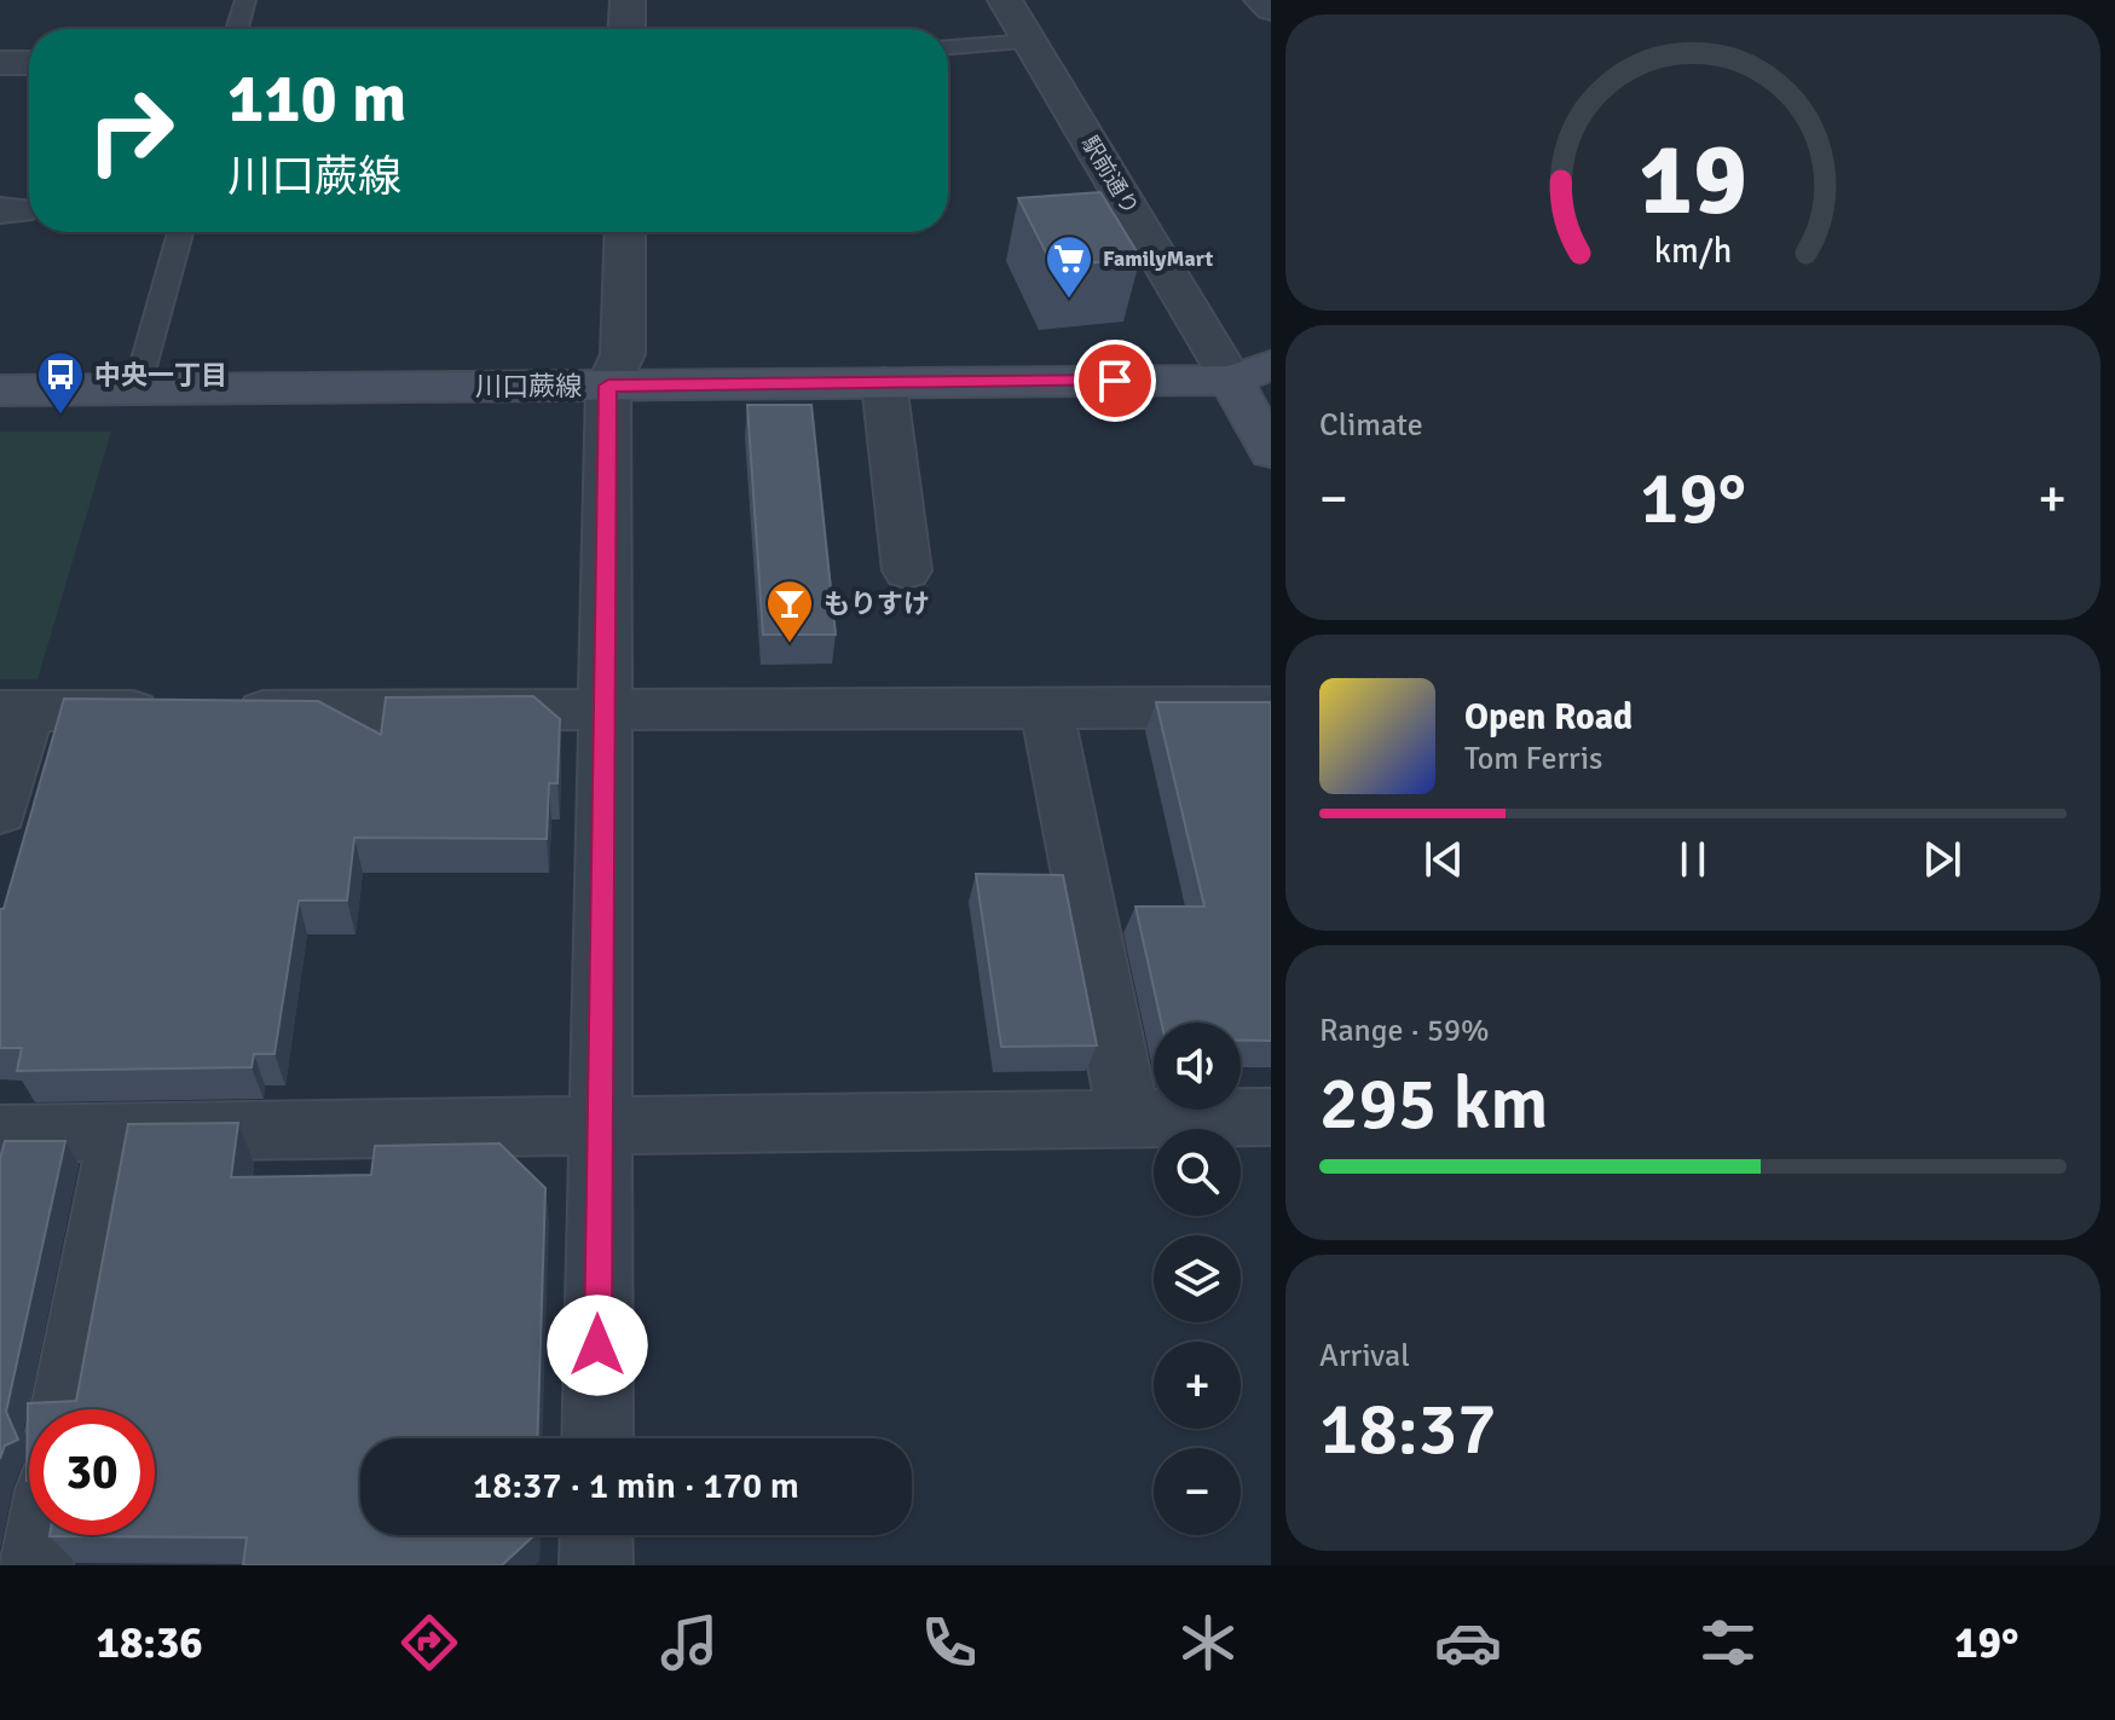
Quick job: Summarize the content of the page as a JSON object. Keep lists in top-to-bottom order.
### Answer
{
  "streets": {
    "main road": ["駅前通り", "川口蕨線"]
  },
  "crossings": [
    ["駅前通り", "川口蕨線"]
  ],
  "places": {
    "supermarket": ["FamilyMart"],
    "bus stop": ["中央一丁目"],
    "bar": ["もりすけ"]
  },
  "page": {
    "turn": ["110 m", "川口蕨線"],
    "tile": [
      "Climate",
      ["Range · 59%", "295 km"],
      ["Arrival", "18:37"]
    ],
    "heat": ["−", "19°", "+"],
    "song": ["Open Road", "Tom Ferris"],
    "map_buttons": ["+", "−"],
    "limit": "30",
    "trip": "18:37 · 1 min · 170 m",
    "tabs": ["18:36", "19°"],
    "gauge": ["19", "km/h"]
  }
}
